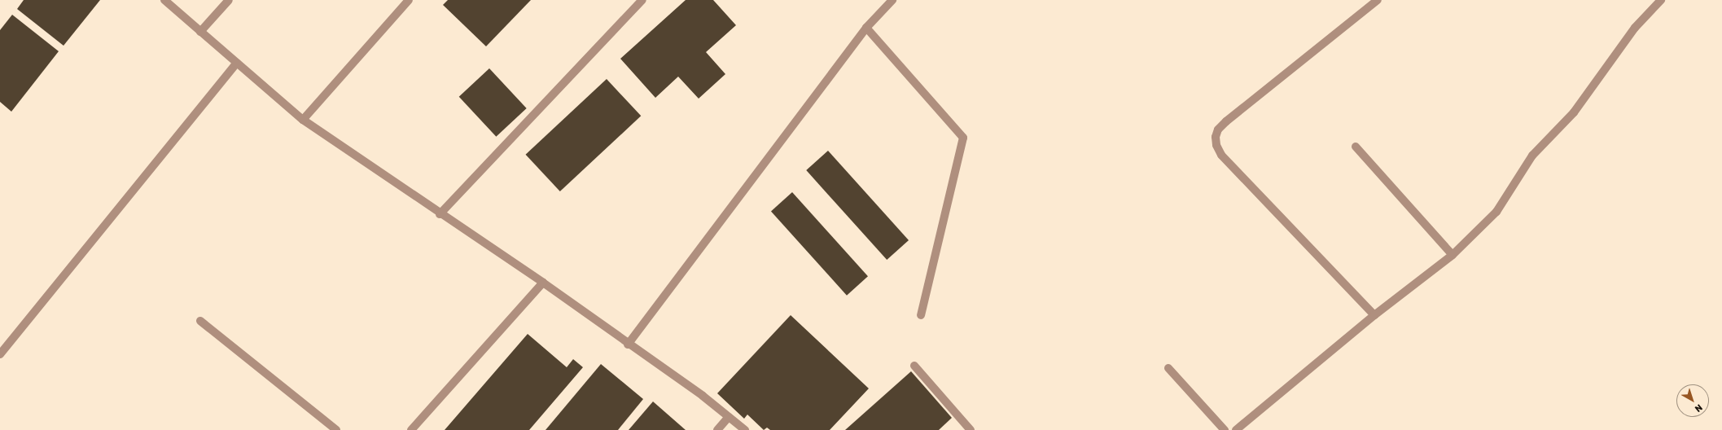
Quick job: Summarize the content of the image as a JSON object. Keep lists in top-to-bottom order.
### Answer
{
  "north": "bottom right"
}
